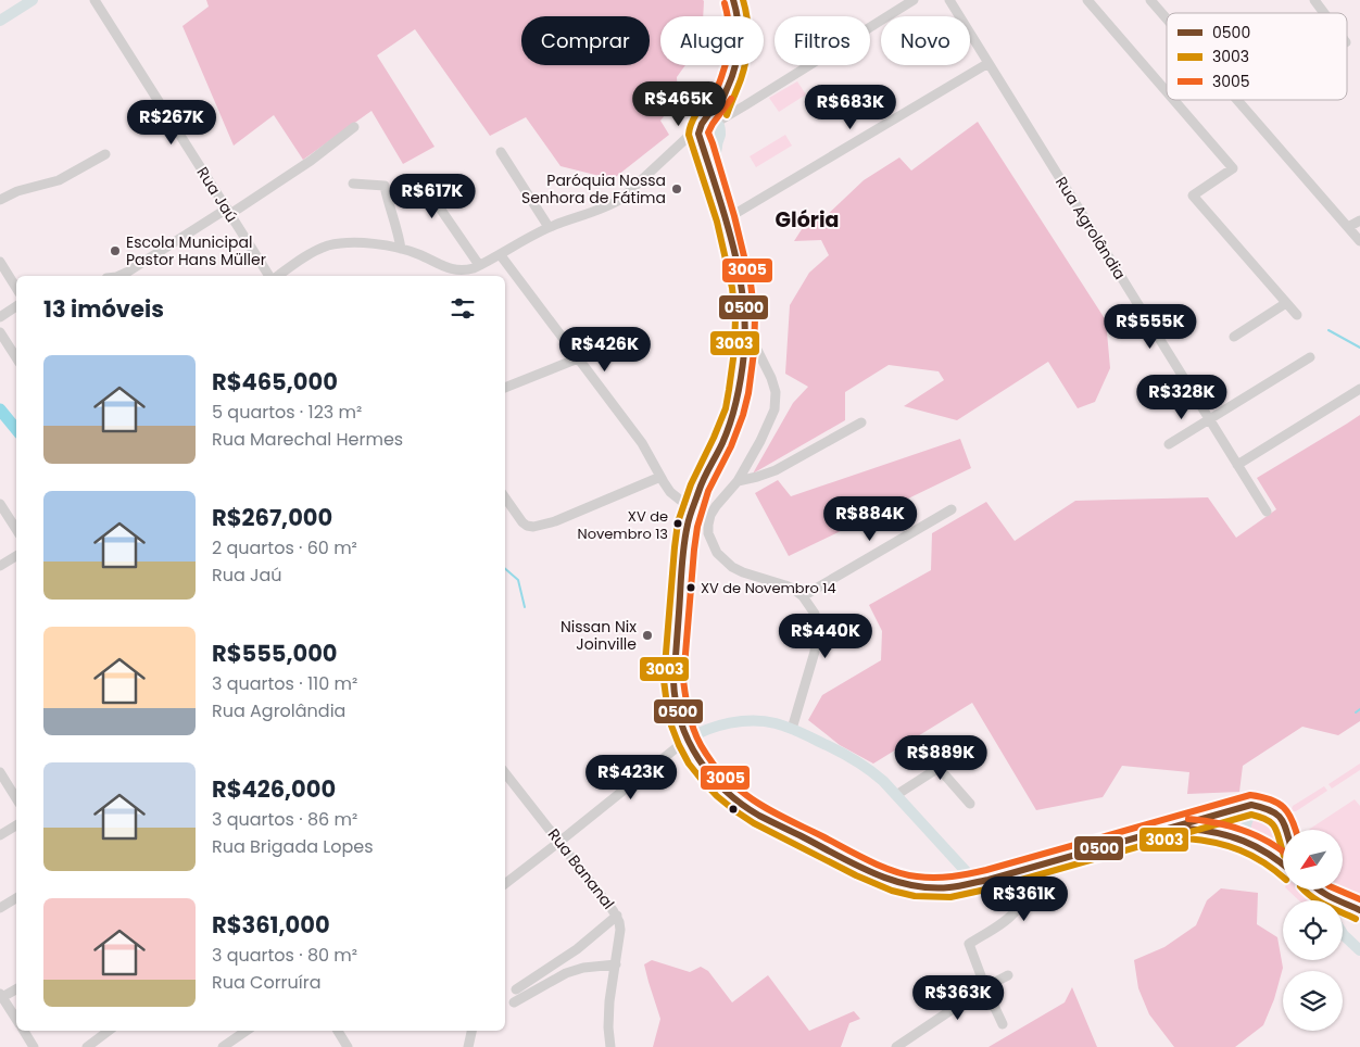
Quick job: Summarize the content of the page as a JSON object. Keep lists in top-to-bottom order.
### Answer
{
  "streets": {
    "street": ["Rua Jaú", "Rua Agrolândia", "Rua Bananal"]
  },
  "districts": ["Glória"],
  "places": [
    "Paróquia Nossa Senhora de Fátima",
    "Escola Municipal Pastor Hans Müller",
    "XV de Novembro 13",
    "XV de Novembro 14",
    "Nissan Nix Joinville"
  ],
  "lines": ["transit line 0500", "transit line 3003", "transit line 3005"],
  "legend": ["0500", "3003", "3005"],
  "north": "bottom left",
  "page": {
    "chip": [
      "Comprar",
      "Alugar",
      "Filtros",
      "Novo"
    ],
    "price": [
      "R$465K",
      "R$683K",
      "R$267K",
      "R$617K",
      "R$555K",
      "R$426K",
      "R$328K",
      "R$884K",
      "R$440K",
      "R$889K",
      "R$423K",
      "R$361K",
      "R$363K"
    ],
    "heading": "13 imóveis",
    "list": [
      {
        "name": "R$465,000",
        "note": "5 quartos · 123 m² · Rua Marechal Hermes"
      },
      {
        "name": "R$267,000",
        "note": "2 quartos · 60 m² · Rua Jaú"
      },
      {
        "name": "R$555,000",
        "note": "3 quartos · 110 m² · Rua Agrolândia"
      },
      {
        "name": "R$426,000",
        "note": "3 quartos · 86 m² · Rua Brigada Lopes"
      },
      {
        "name": "R$361,000",
        "note": "3 quartos · 80 m² · Rua Corruíra"
      }
    ]
  }
}
